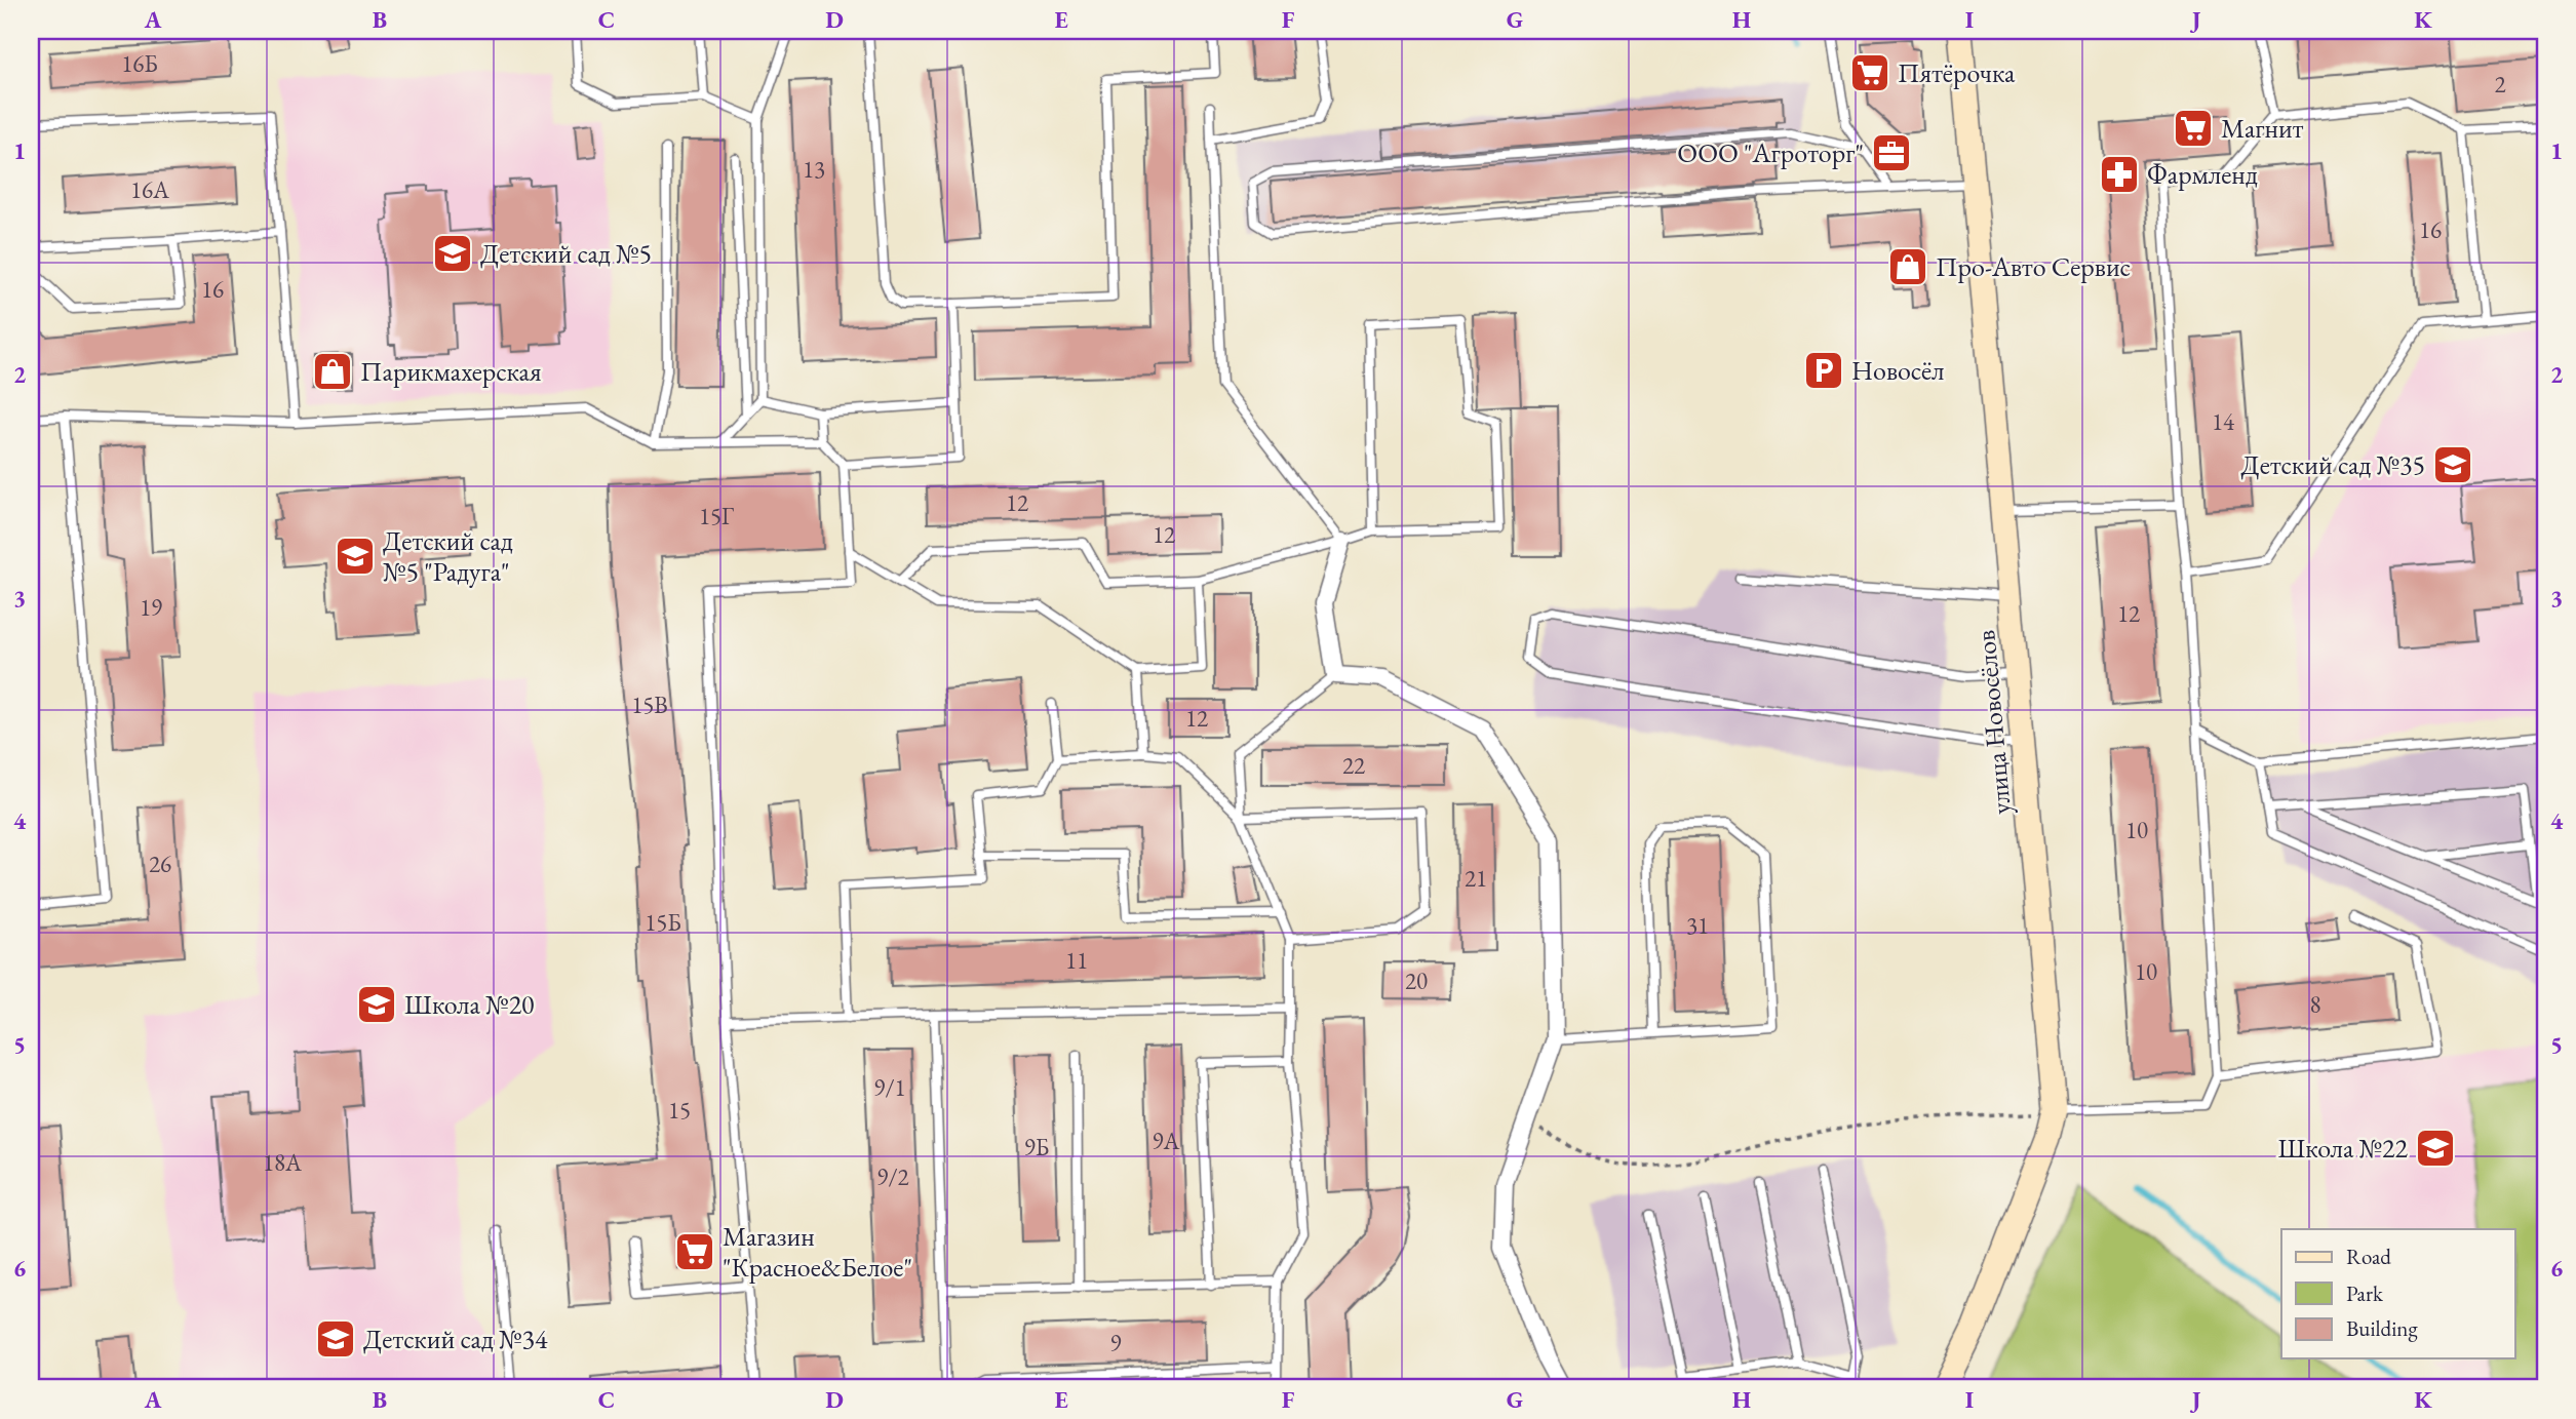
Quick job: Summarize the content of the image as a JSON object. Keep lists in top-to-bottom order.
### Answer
{
  "streets": {
    "street": ["улица Новосёлов"]
  },
  "places": {
    "supermarket": ["Пятёрочка", "Магнит", "Магазин \"Красное&Белое\""],
    "office": ["ООО \"Агроторг\""],
    "pharmacy": ["Фармленд"],
    "school or university": [
      "Детский сад №5",
      "Детский сад №35",
      "Детский сад №5 \"Радуга\"",
      "Школа №20",
      "Школа №22",
      "Детский сад №34"
    ],
    "shop": ["Про-Авто Сервис", "Парикмахерская"],
    "parking": ["Новосёл"]
  },
  "house_numbers": [
    "16Б",
    "2",
    "13",
    "16А",
    "16",
    "16",
    "14",
    "12",
    "15Г",
    "12",
    "19",
    "12",
    "15В",
    "12",
    "22",
    "10",
    "26",
    "21",
    "15Б",
    "31",
    "11",
    "10",
    "20",
    "8",
    "9/1",
    "15",
    "9А",
    "9Б",
    "18А",
    "9/2",
    "9"
  ],
  "legend": ["Road", "Park", "Building"],
  "grid": {
    "columns": [
      "A",
      "B",
      "C",
      "D",
      "E",
      "F",
      "G",
      "H",
      "I",
      "J",
      "K"
    ],
    "rows": [
      "1",
      "2",
      "3",
      "4",
      "5",
      "6"
    ]
  }
}
